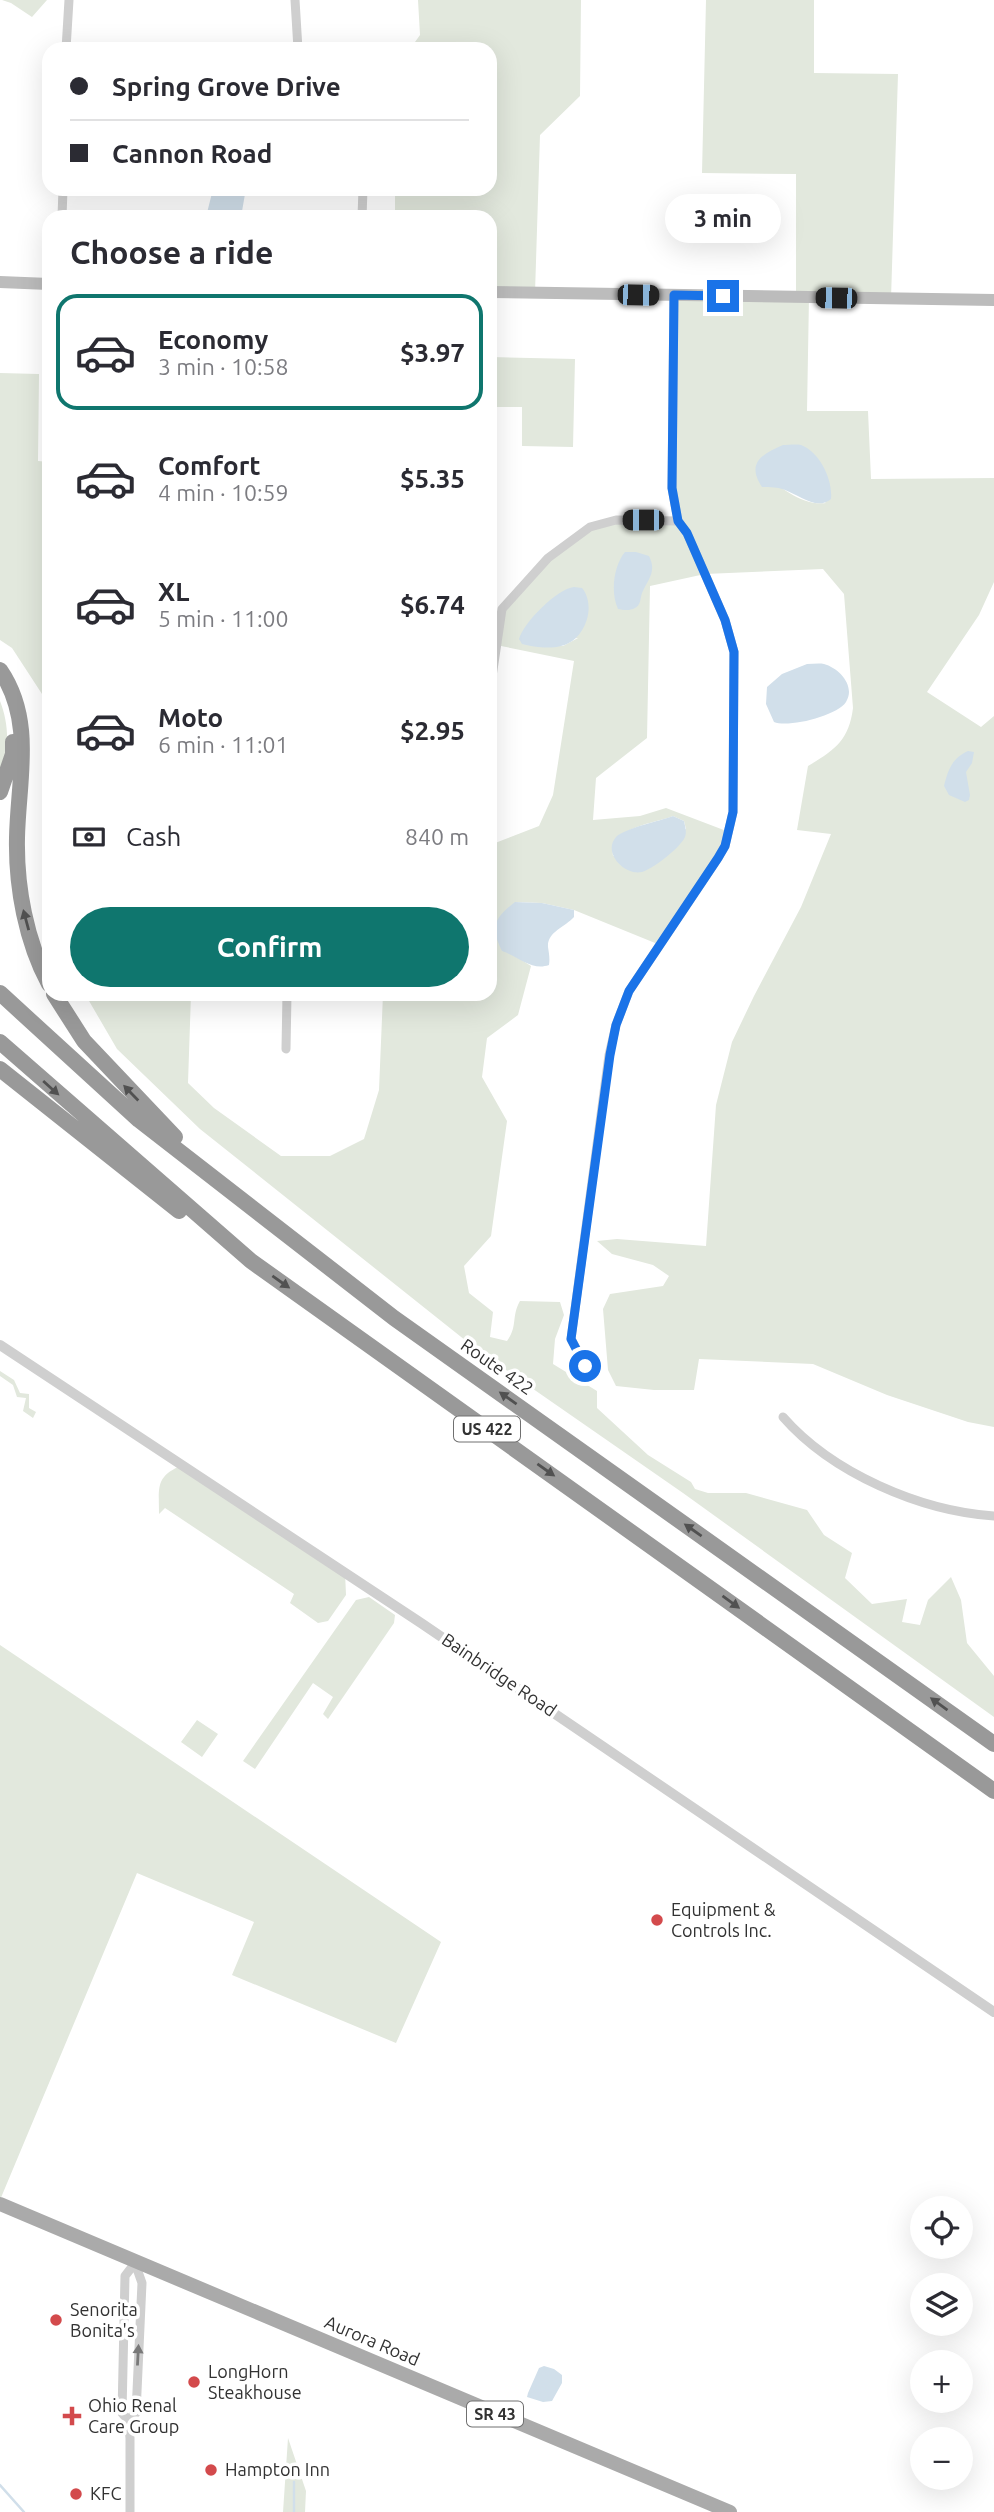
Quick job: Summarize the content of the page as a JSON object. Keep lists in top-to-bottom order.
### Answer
{
  "streets": {
    "highway": ["Route 422", "US 422"],
    "main road": ["Aurora Road", "SR 43"],
    "street": ["Bainbridge Road"]
  },
  "places": {
    "other": [
      "Equipment & Controls Inc.",
      "Senorita Bonita's",
      "LongHorn Steakhouse",
      "Hampton Inn",
      "KFC"
    ],
    "health": ["Ohio Renal Care Group"]
  },
  "page": {
    "banner": ["Spring Grove Drive", "Cannon Road"],
    "bubble": "3 min",
    "heading": "Choose a ride",
    "list": [
      {
        "name": "Economy",
        "note": "3 min · 10:58",
        "value": "$3.97"
      },
      {
        "name": "Comfort",
        "note": "4 min · 10:59",
        "value": "$5.35"
      },
      {
        "name": "XL",
        "note": "5 min · 11:00",
        "value": "$6.74"
      },
      {
        "name": "Moto",
        "note": "6 min · 11:01",
        "value": "$2.95"
      }
    ],
    "pay": ["Cash", "840 m"],
    "buttons": "Confirm",
    "map_buttons": ["+", "−"]
  }
}
